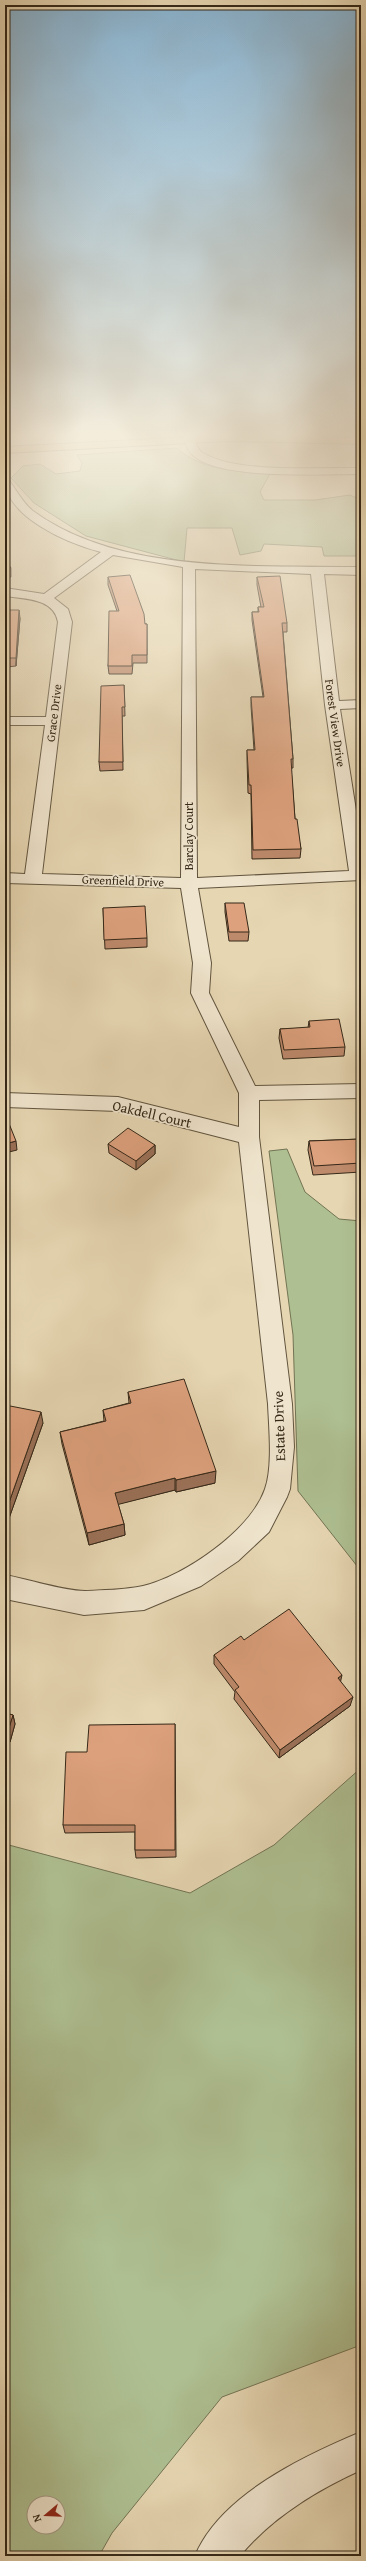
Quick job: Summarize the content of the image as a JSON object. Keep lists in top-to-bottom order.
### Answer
{
  "streets": {
    "street": [
      "Grace Drive",
      "Forest View Drive",
      "Barclay Court",
      "Greenfield Drive",
      "Oakdell Court",
      "Estate Drive"
    ]
  },
  "crossings": [
    ["Grace Drive", "Greenfield Drive"],
    ["Forest View Drive", "Greenfield Drive"],
    ["Barclay Court", "Greenfield Drive"],
    ["Barclay Court", "Estate Drive"],
    ["Oakdell Court", "Estate Drive"]
  ],
  "north": "left"
}
